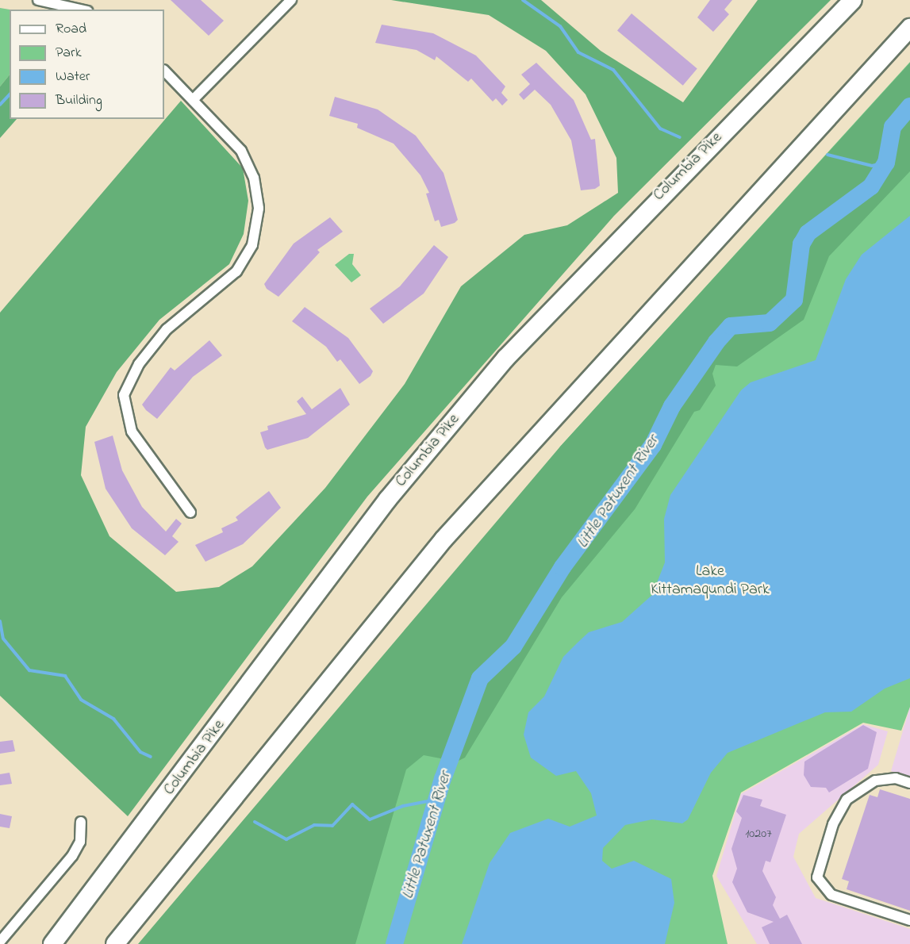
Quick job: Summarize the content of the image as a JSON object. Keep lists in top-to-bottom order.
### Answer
{
  "streets": {
    "highway": ["Columbia Pike"]
  },
  "water": ["Little Patuxent River"],
  "parks": ["Lake Kittamaqundi Park"],
  "house_numbers": ["10207"],
  "legend": [
    "Road",
    "Park",
    "Water",
    "Building"
  ]
}
